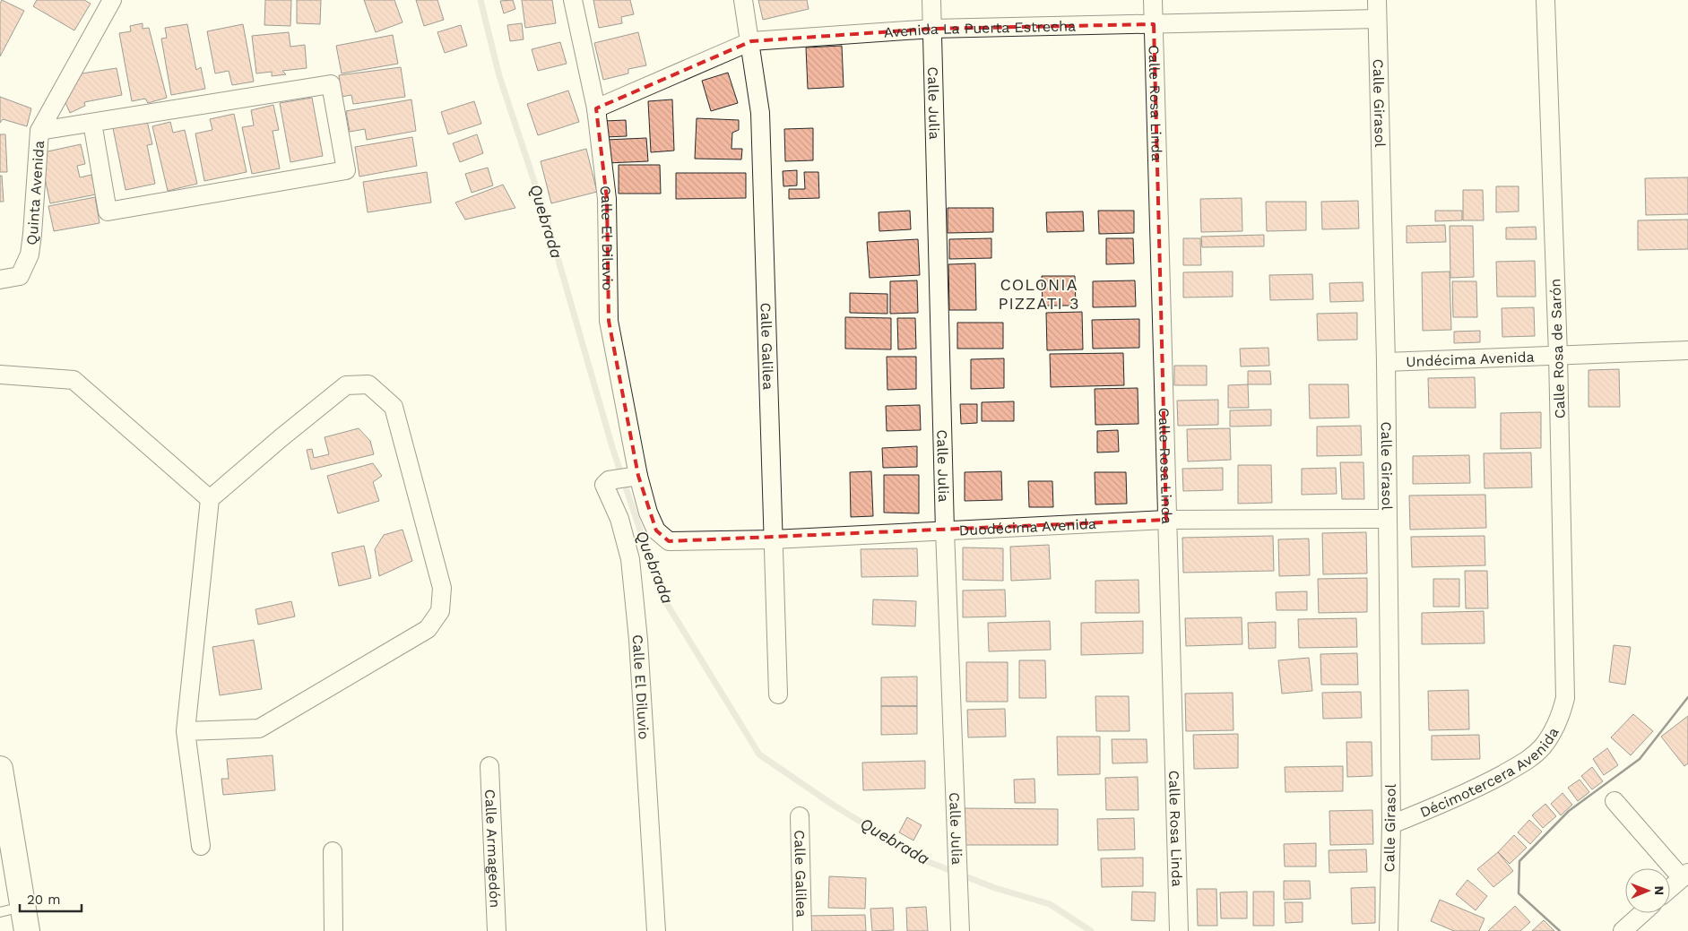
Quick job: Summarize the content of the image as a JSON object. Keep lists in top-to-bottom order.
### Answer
{
  "streets": {
    "street": [
      "Avenida La Puerta Estrecha",
      "Calle Julia",
      "Calle Rosa Linda",
      "Calle Girasol",
      "Quinta Avenida",
      "Calle El Diluvio",
      "Calle Galilea",
      "Calle Rosa de Sarón",
      "Undécima Avenida",
      "Duodécima Avenida",
      "Décimotercera Avenida",
      "Calle Armagedón"
    ]
  },
  "crossings": [
    ["Avenida La Puerta Estrecha", "Calle Julia"],
    ["Avenida La Puerta Estrecha", "Calle Rosa Linda"],
    ["Avenida La Puerta Estrecha", "Calle Girasol"],
    ["Avenida La Puerta Estrecha", "Calle El Diluvio"],
    ["Avenida La Puerta Estrecha", "Calle Galilea"],
    ["Calle Julia", "Duodécima Avenida"],
    ["Calle Rosa Linda", "Duodécima Avenida"],
    ["Calle Girasol", "Undécima Avenida"],
    ["Calle Girasol", "Duodécima Avenida"],
    ["Calle Girasol", "Décimotercera Avenida"],
    ["Calle El Diluvio", "Duodécima Avenida"],
    ["Calle Galilea", "Duodécima Avenida"],
    ["Calle Rosa de Sarón", "Undécima Avenida"],
    ["Calle Rosa de Sarón", "Décimotercera Avenida"]
  ],
  "districts": ["COLONIA PIZZATI 3"],
  "water": ["Quebrada"],
  "scale_bar": "20 m",
  "north": "right"
}
